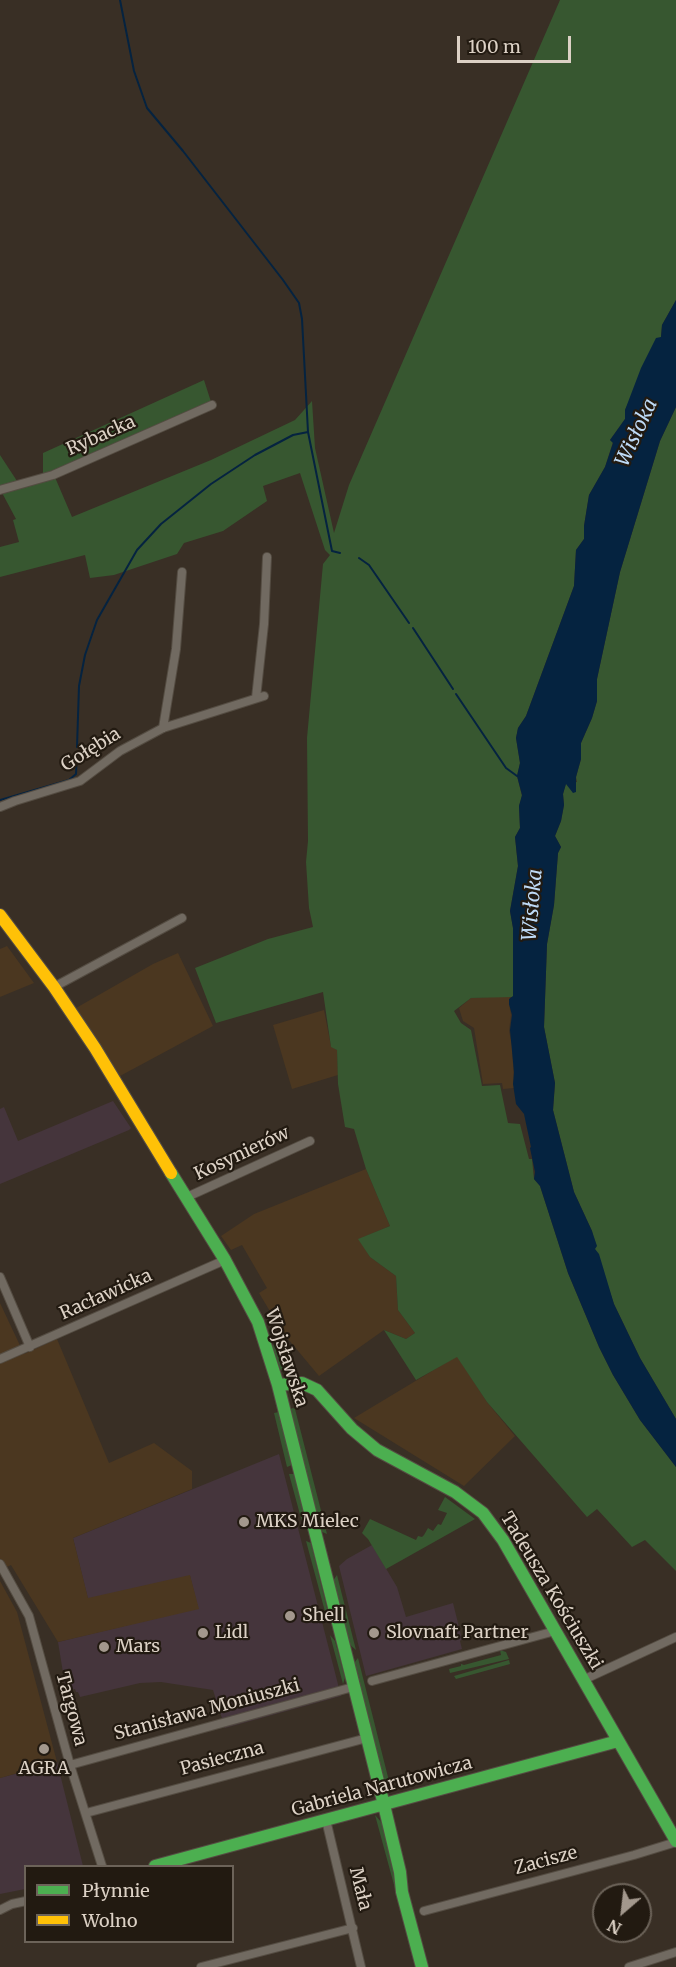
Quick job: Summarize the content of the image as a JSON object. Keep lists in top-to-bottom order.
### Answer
{
  "streets": {
    "street": [
      "Rybacka",
      "Gołębia",
      "Kosynierów",
      "Racławicka",
      "Wojsławska",
      "Tadeusza Kościuszki",
      "Targowa",
      "Stanisława Moniuszki",
      "Pasieczna",
      "Gabriela Narutowicza",
      "Zacisze",
      "Mała"
    ]
  },
  "crossings": [
    ["Kosynierów", "Wojsławska"],
    ["Racławicka", "Wojsławska"],
    ["Wojsławska", "Tadeusza Kościuszki"],
    ["Wojsławska", "Stanisława Moniuszki"],
    ["Wojsławska", "Pasieczna"],
    ["Wojsławska", "Gabriela Narutowicza"],
    ["Tadeusza Kościuszki", "Gabriela Narutowicza"],
    ["Tadeusza Kościuszki", "Zacisze"],
    ["Targowa", "Stanisława Moniuszki"],
    ["Targowa", "Pasieczna"],
    ["Gabriela Narutowicza", "Mała"]
  ],
  "water": ["Wisłoka"],
  "places": [
    "MKS Mielec",
    "Shell",
    "Lidl",
    "Slovnaft Partner",
    "Mars",
    "AGRA"
  ],
  "legend": ["Płynnie", "Wolno"],
  "scale_bar": "100 m",
  "north": "bottom left"
}
